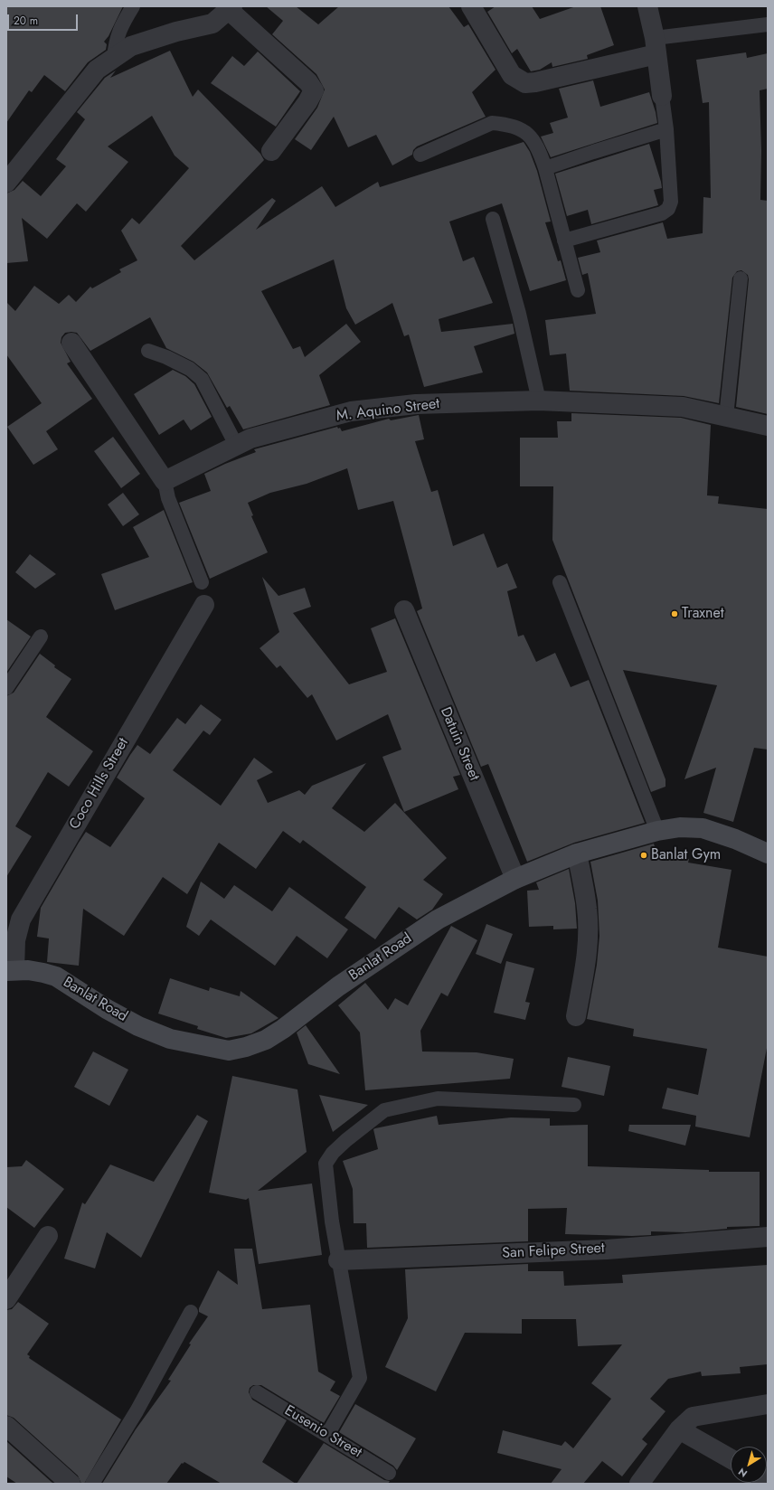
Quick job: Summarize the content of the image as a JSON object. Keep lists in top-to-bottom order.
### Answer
{
  "streets": {
    "street": [
      "M. Aquino Street",
      "Datuin Street",
      "Coco Hills Street",
      "Banlat Road",
      "San Felipe Street"
    ],
    "lane": ["Eusenio Street"]
  },
  "crossings": [
    ["Datuin Street", "Banlat Road"],
    ["Coco Hills Street", "Banlat Road"]
  ],
  "places": ["Traxnet", "Banlat Gym"],
  "scale_bar": "20 m",
  "north": "bottom left"
}
